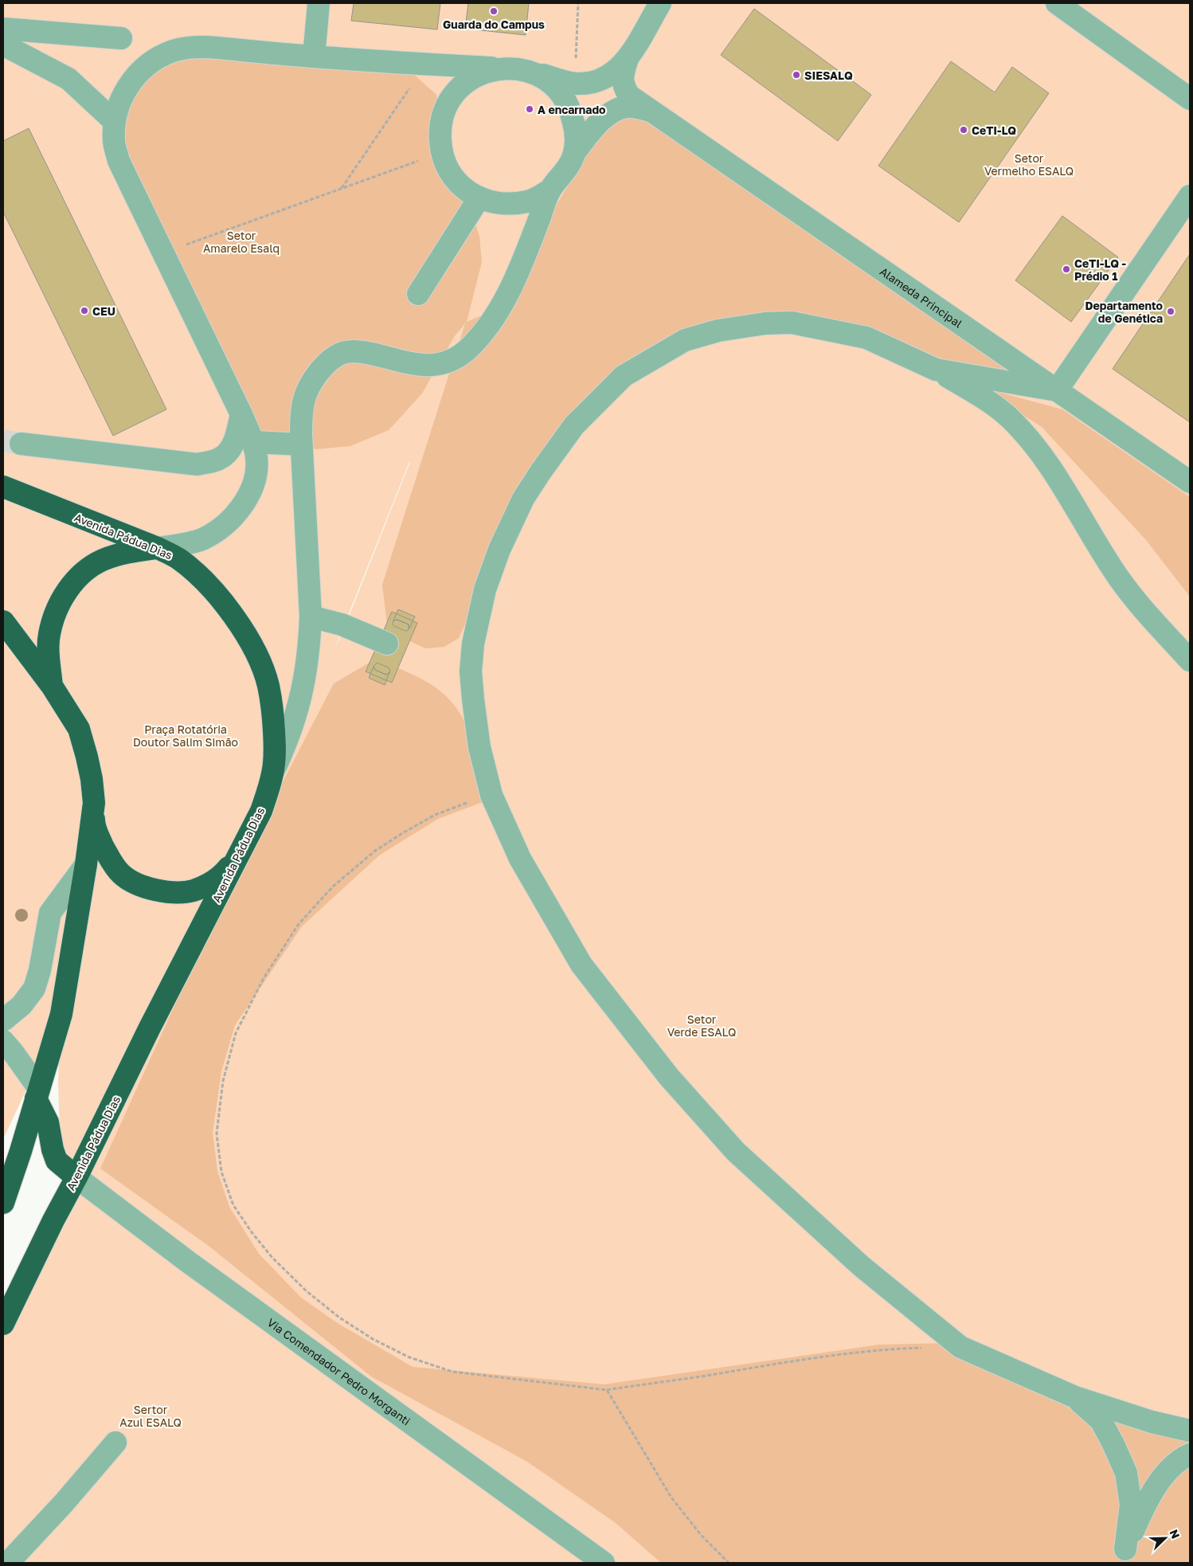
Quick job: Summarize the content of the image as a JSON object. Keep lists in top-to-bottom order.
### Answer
{
  "streets": {
    "highway": ["Avenida Pádua Dias"],
    "street": ["Alameda Principal", "Via Comendador Pedro Morganti"]
  },
  "crossings": [
    ["Avenida Pádua Dias", "Via Comendador Pedro Morganti"]
  ],
  "parks": [
    "Setor Vermelho ESALQ",
    "Setor Amarelo Esalq",
    "Praça Rotatória Doutor Salim Simão",
    "Setor Verde ESALQ",
    "Sertor Azul ESALQ"
  ],
  "places": [
    "Guarda do Campus",
    "SIESALQ",
    "A encarnado",
    "CeTI-LQ",
    "CeTI-LQ - Prédio 1",
    "CEU",
    "Departamento de Genética"
  ],
  "north": "top right"
}
